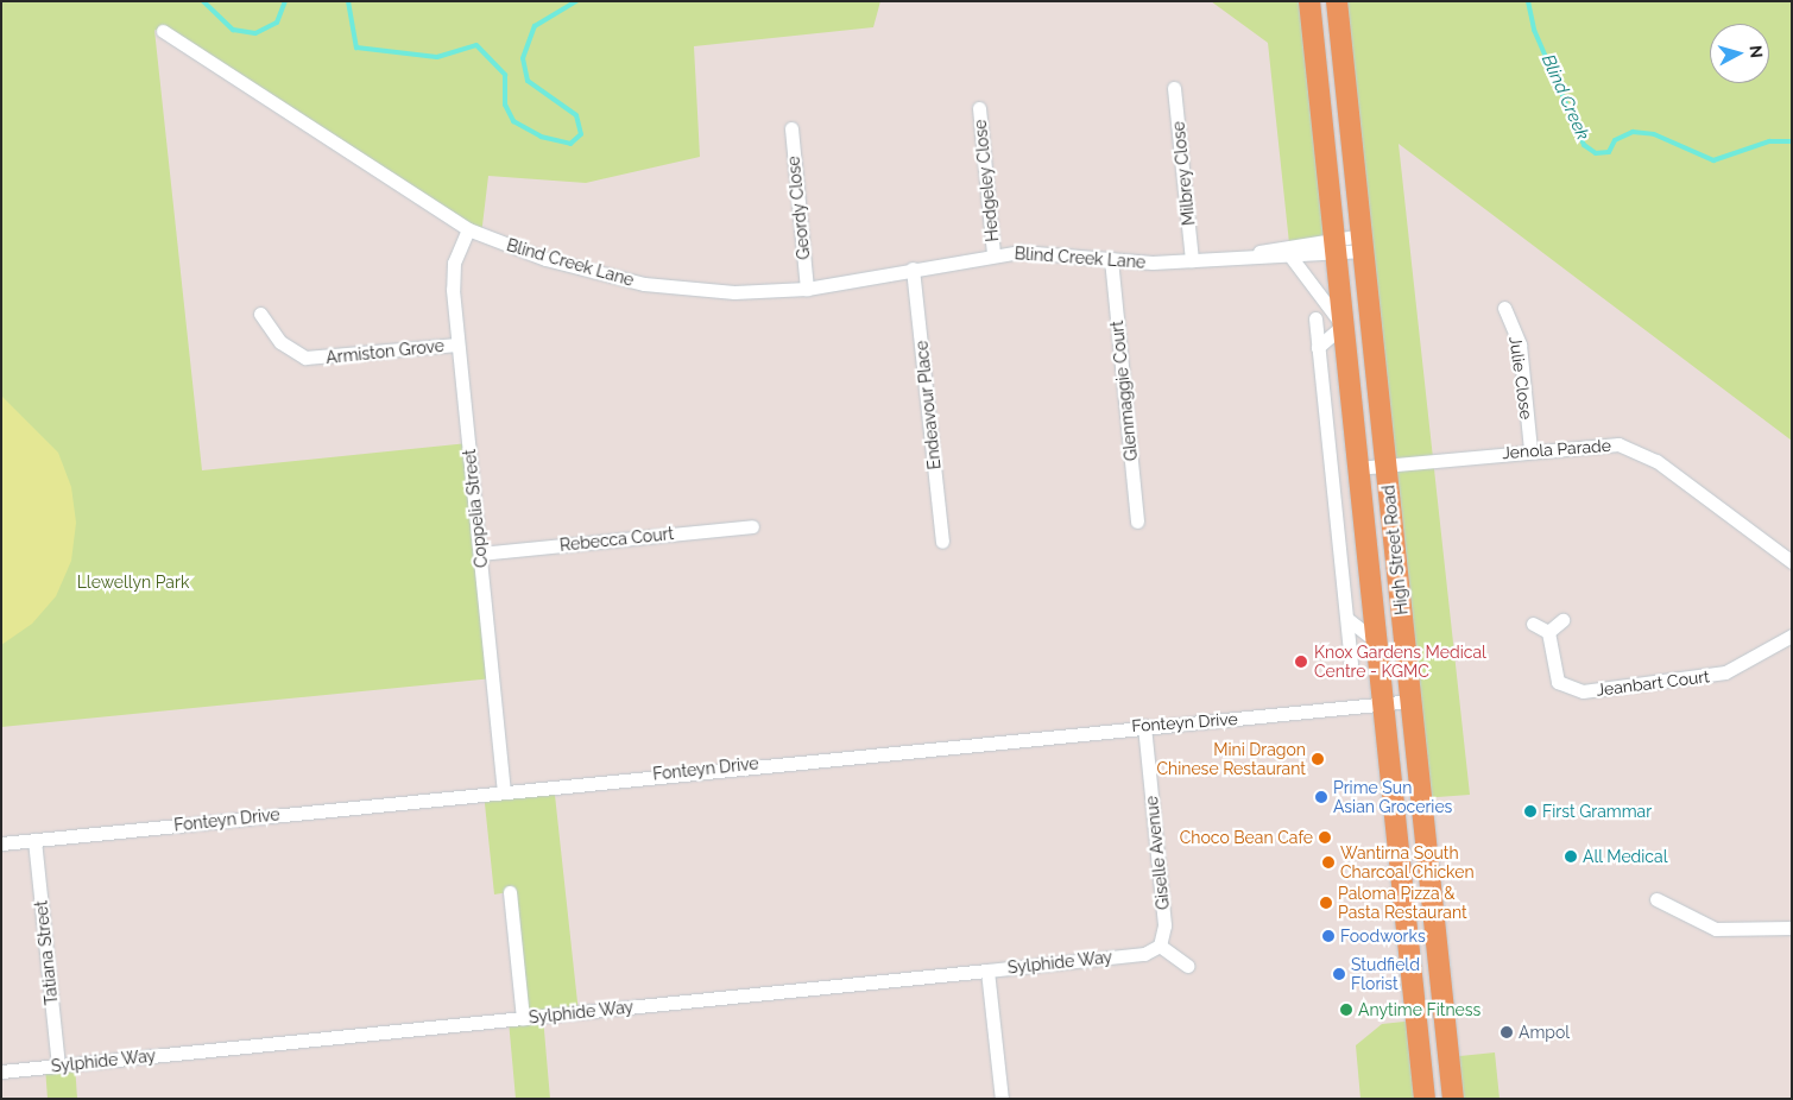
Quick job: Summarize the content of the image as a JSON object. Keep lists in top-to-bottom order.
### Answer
{
  "streets": {
    "main road": ["High Street Road"],
    "street": [
      "Milbrey Close",
      "Hedgeley Close",
      "Geordy Close",
      "Blind Creek Lane",
      "Armiston Grove",
      "Julie Close",
      "Glenmaggie Court",
      "Endeavour Place",
      "Jenola Parade",
      "Coppelia Street",
      "Rebecca Court",
      "Jeanbart Court",
      "Fonteyn Drive",
      "Giselle Avenue",
      "Tatiana Street",
      "Sylphide Way"
    ]
  },
  "crossings": [
    ["Milbrey Close", "Blind Creek Lane"],
    ["Hedgeley Close", "Blind Creek Lane"],
    ["Geordy Close", "Blind Creek Lane"],
    ["Blind Creek Lane", "Glenmaggie Court"],
    ["Blind Creek Lane", "Endeavour Place"],
    ["Blind Creek Lane", "Coppelia Street"],
    ["Blind Creek Lane", "High Street Road"],
    ["Armiston Grove", "Coppelia Street"],
    ["Julie Close", "Jenola Parade"],
    ["Jenola Parade", "High Street Road"],
    ["Coppelia Street", "Rebecca Court"],
    ["Coppelia Street", "Fonteyn Drive"],
    ["High Street Road", "Fonteyn Drive"],
    ["Fonteyn Drive", "Giselle Avenue"],
    ["Fonteyn Drive", "Tatiana Street"],
    ["Giselle Avenue", "Sylphide Way"],
    ["Tatiana Street", "Sylphide Way"]
  ],
  "water": ["Blind Creek"],
  "parks": ["Llewellyn Park"],
  "places": [
    "Knox Gardens Medical Centre - KGMC",
    "Mini Dragon Chinese Restaurant",
    "Prime Sun Asian Groceries",
    "First Grammar",
    "Choco Bean Cafe",
    "All Medical",
    "Wantirna South Charcoal Chicken",
    "Paloma Pizza & Pasta Restaurant",
    "Foodworks",
    "Studfield Florist",
    "Anytime Fitness",
    "Ampol"
  ],
  "north": "right"
}
